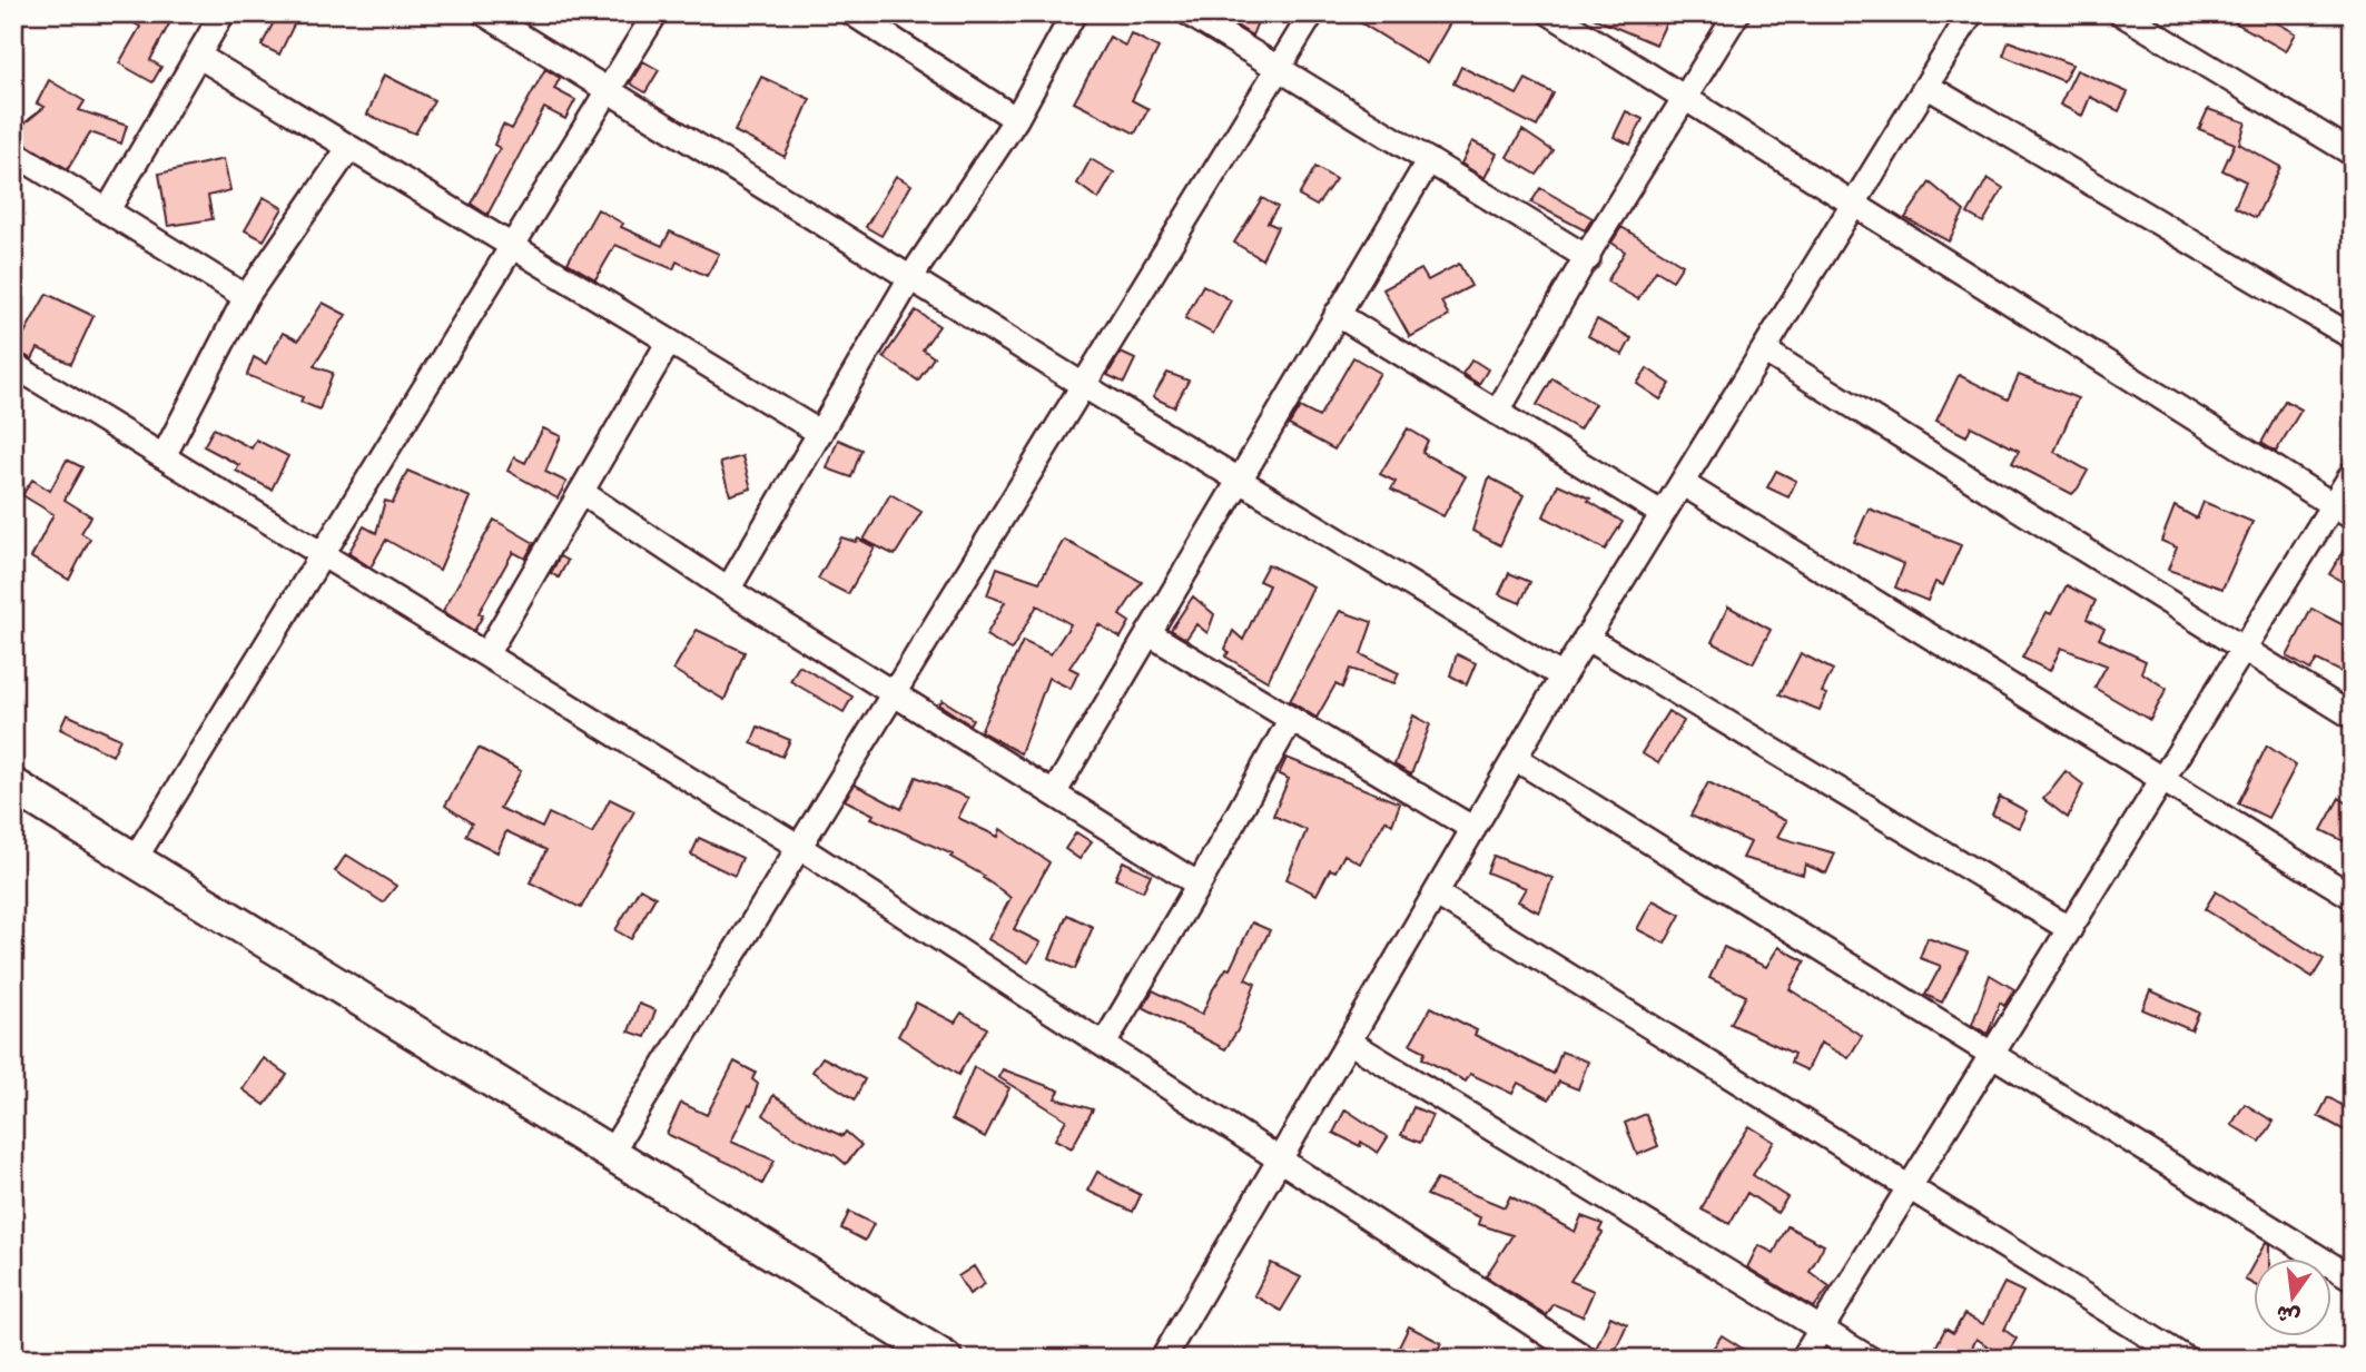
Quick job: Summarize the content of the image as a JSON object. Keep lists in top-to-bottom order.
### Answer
{
  "north": "bottom"
}
